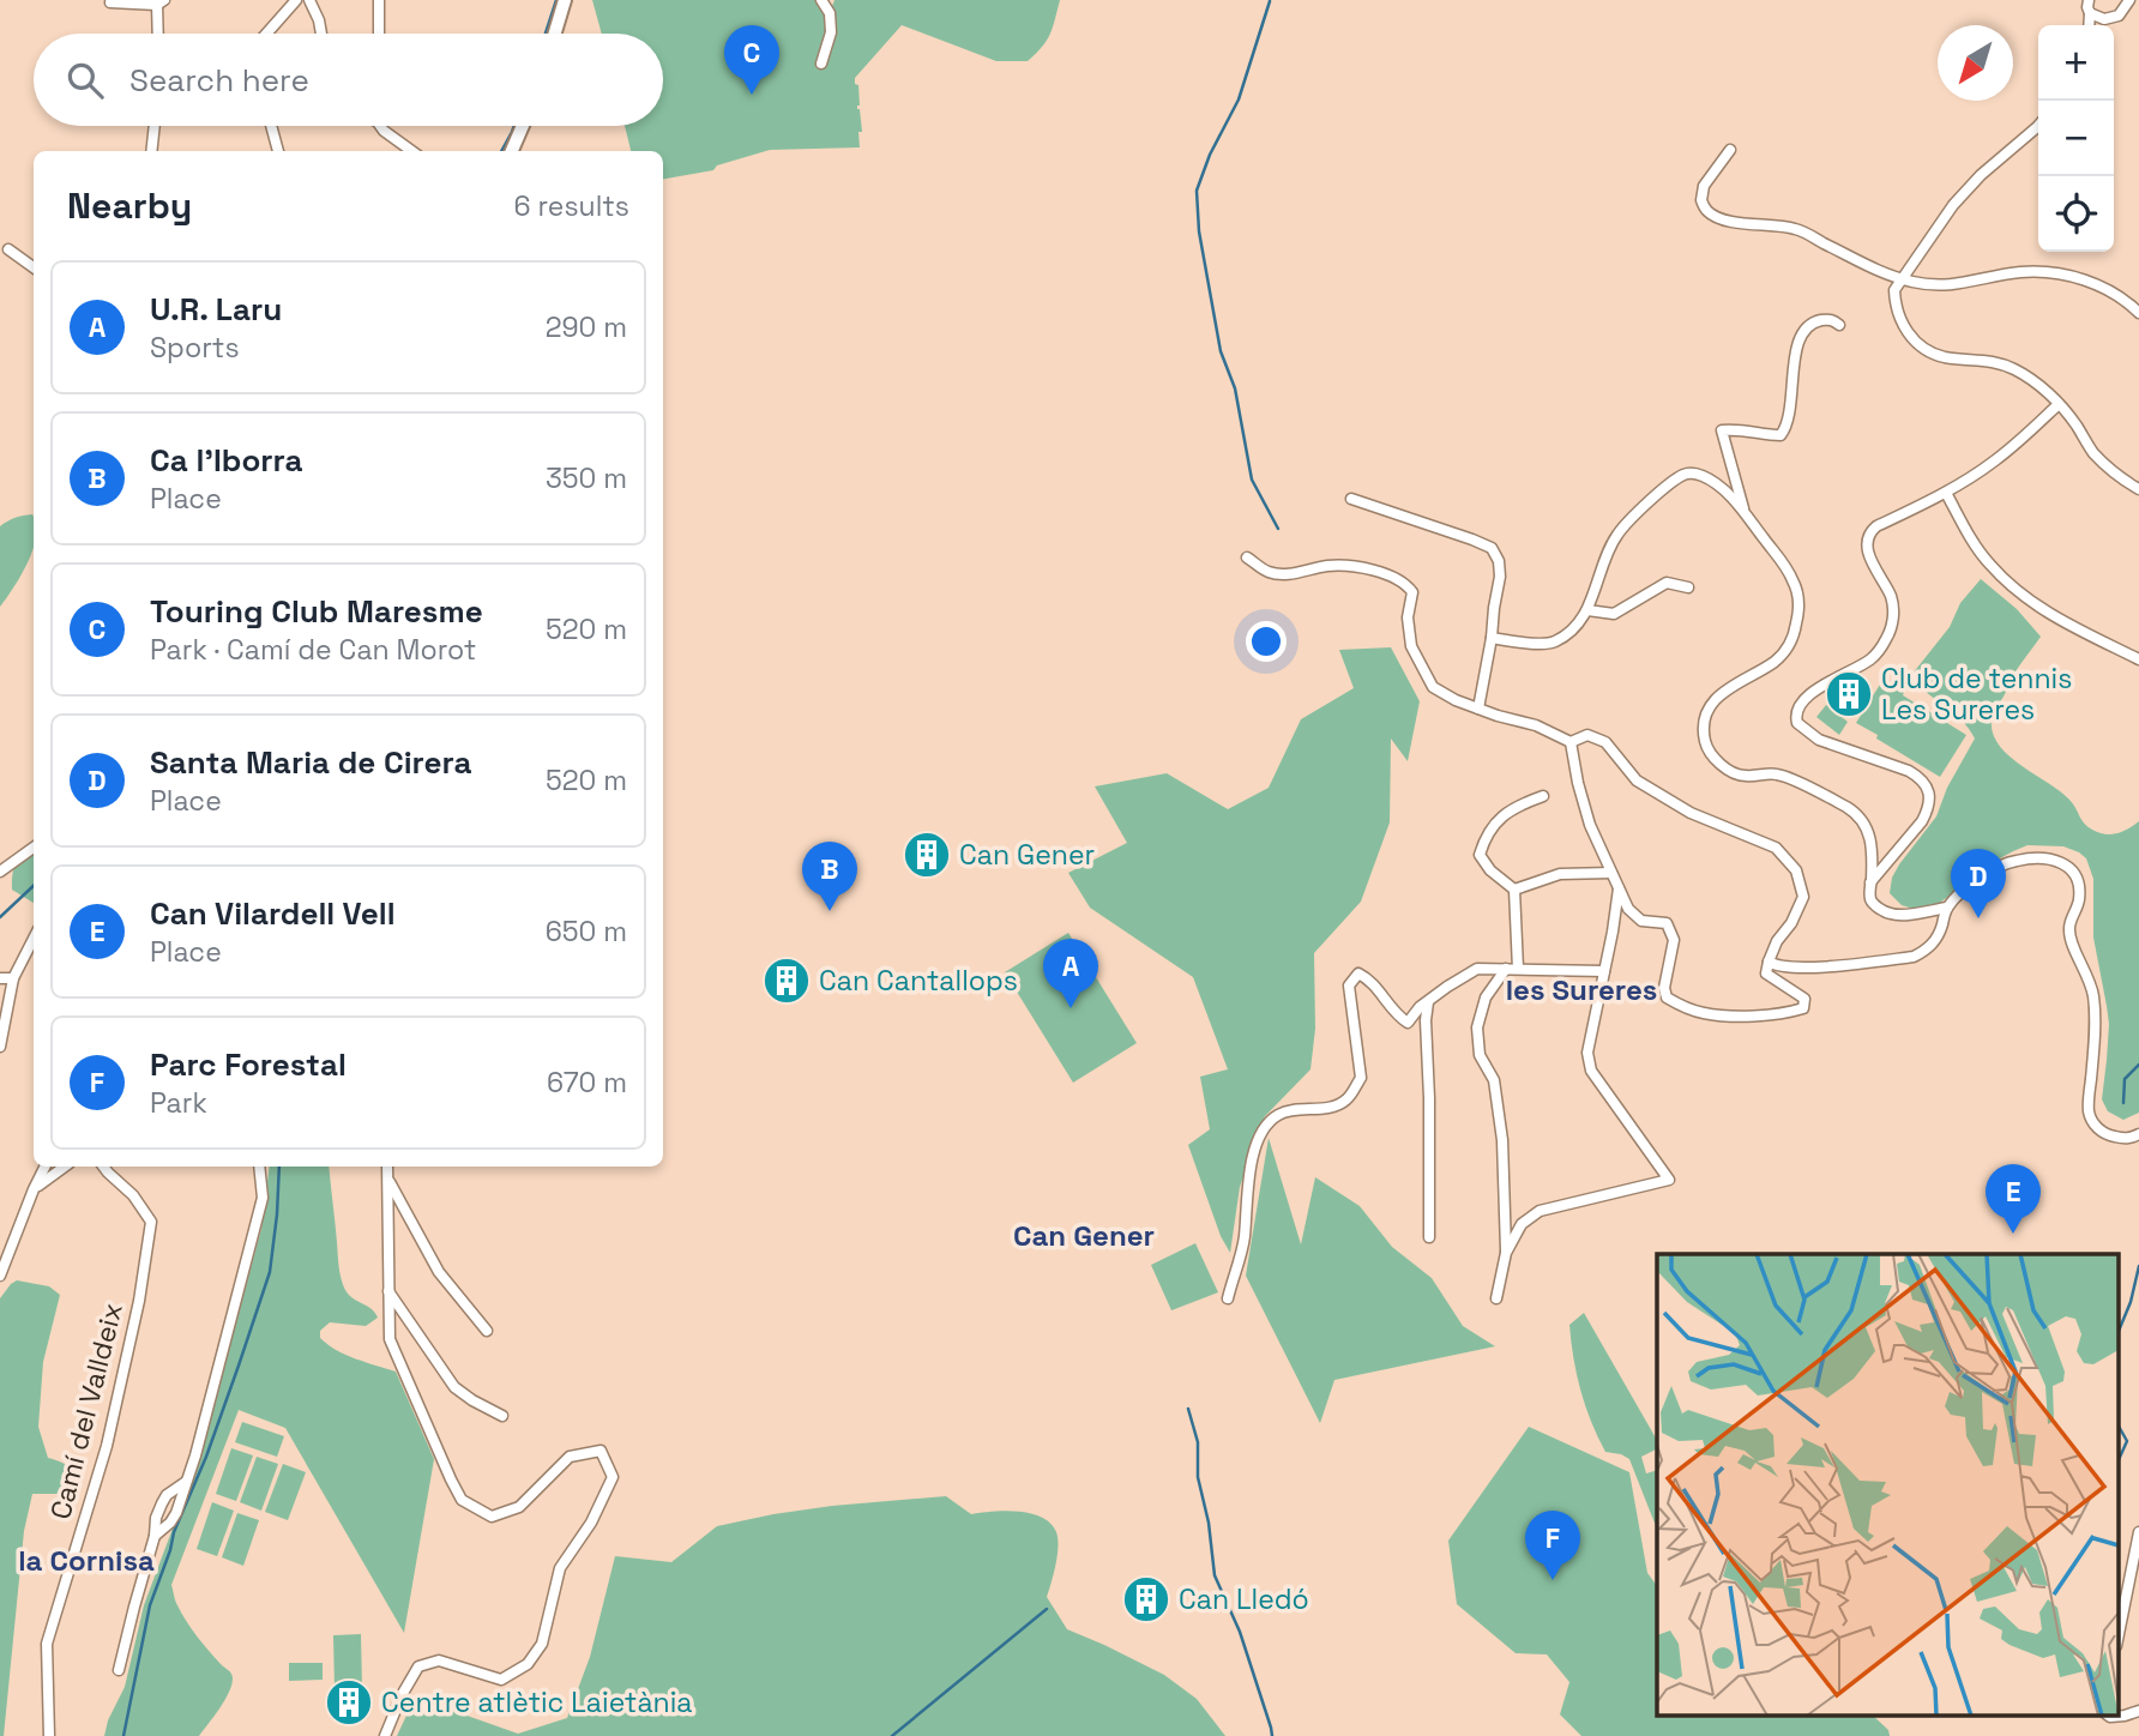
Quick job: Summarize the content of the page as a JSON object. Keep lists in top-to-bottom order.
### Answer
{
  "streets": {
    "street": ["Camí del Valldeix"]
  },
  "districts": ["les Sureres", "Can Gener", "la Cornisa"],
  "places": {
    "building": [
      "Club de tennis Les Sureres",
      "Can Gener",
      "Can Cantallops",
      "Can Lledó",
      "Centre atlètic Laietània"
    ]
  },
  "north": "bottom left",
  "page": {
    "map_buttons": ["+", "−"],
    "pins": [
      "C",
      "B",
      "D",
      "A",
      "E",
      "F"
    ],
    "search": "Search here",
    "heading": ["Nearby", "6 results"],
    "list": [
      {
        "mark": "A",
        "name": "U.R. Laru",
        "note": "Sports",
        "value": "290 m"
      },
      {
        "mark": "B",
        "name": "Ca l'Iborra",
        "note": "Place",
        "value": "350 m"
      },
      {
        "mark": "C",
        "name": "Touring Club Maresme",
        "note": "Park · Camí de Can Morot",
        "value": "520 m"
      },
      {
        "mark": "D",
        "name": "Santa Maria de Cirera",
        "note": "Place",
        "value": "520 m"
      },
      {
        "mark": "E",
        "name": "Can Vilardell Vell",
        "note": "Place",
        "value": "650 m"
      },
      {
        "mark": "F",
        "name": "Parc Forestal",
        "note": "Park",
        "value": "670 m"
      }
    ]
  }
}
